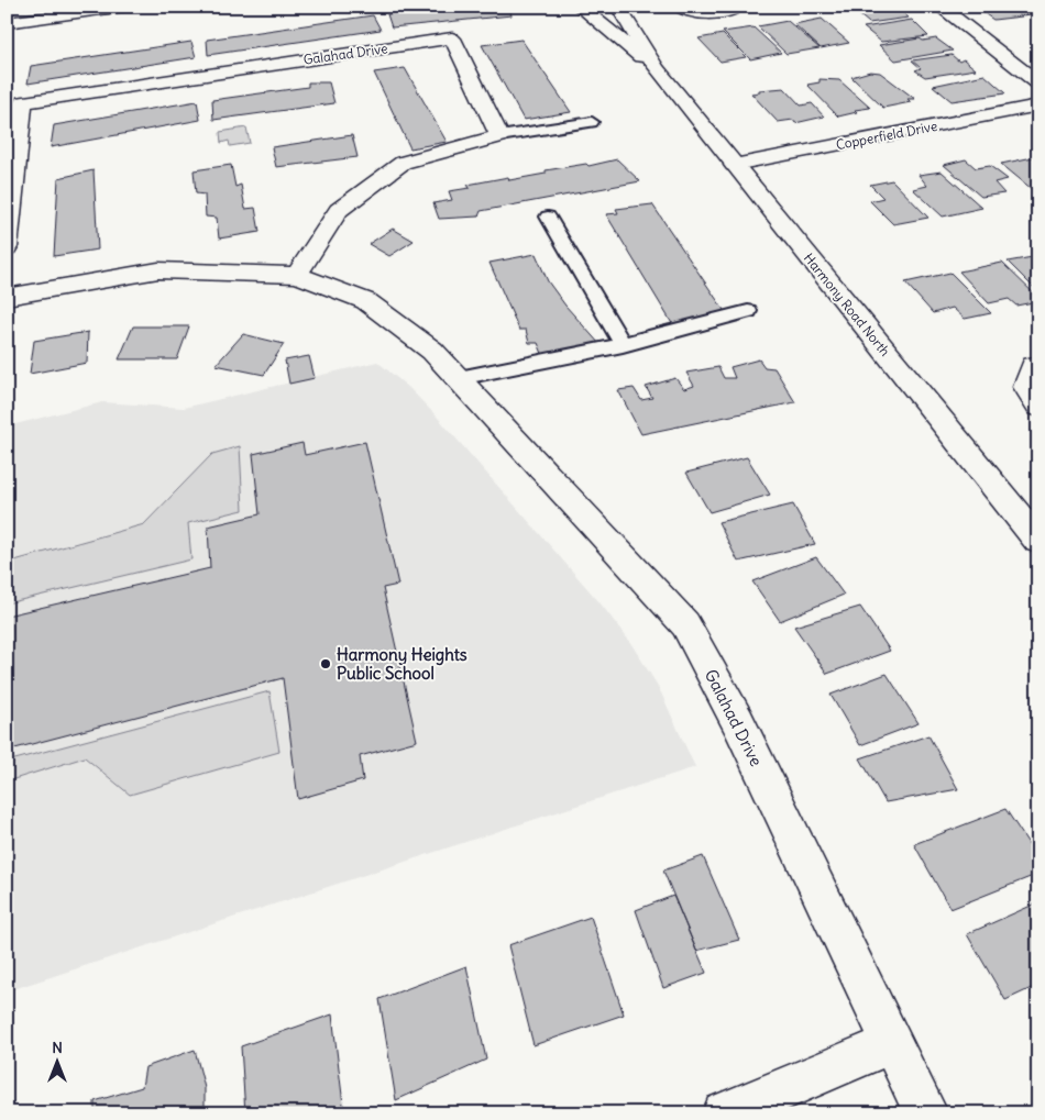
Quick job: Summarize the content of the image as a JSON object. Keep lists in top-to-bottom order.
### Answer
{
  "streets": {
    "street": ["Galahad Drive", "Copperfield Drive", "Harmony Road North"]
  },
  "crossings": [
    ["Copperfield Drive", "Harmony Road North"]
  ],
  "places": ["Harmony Heights Public School"],
  "north": "top"
}
